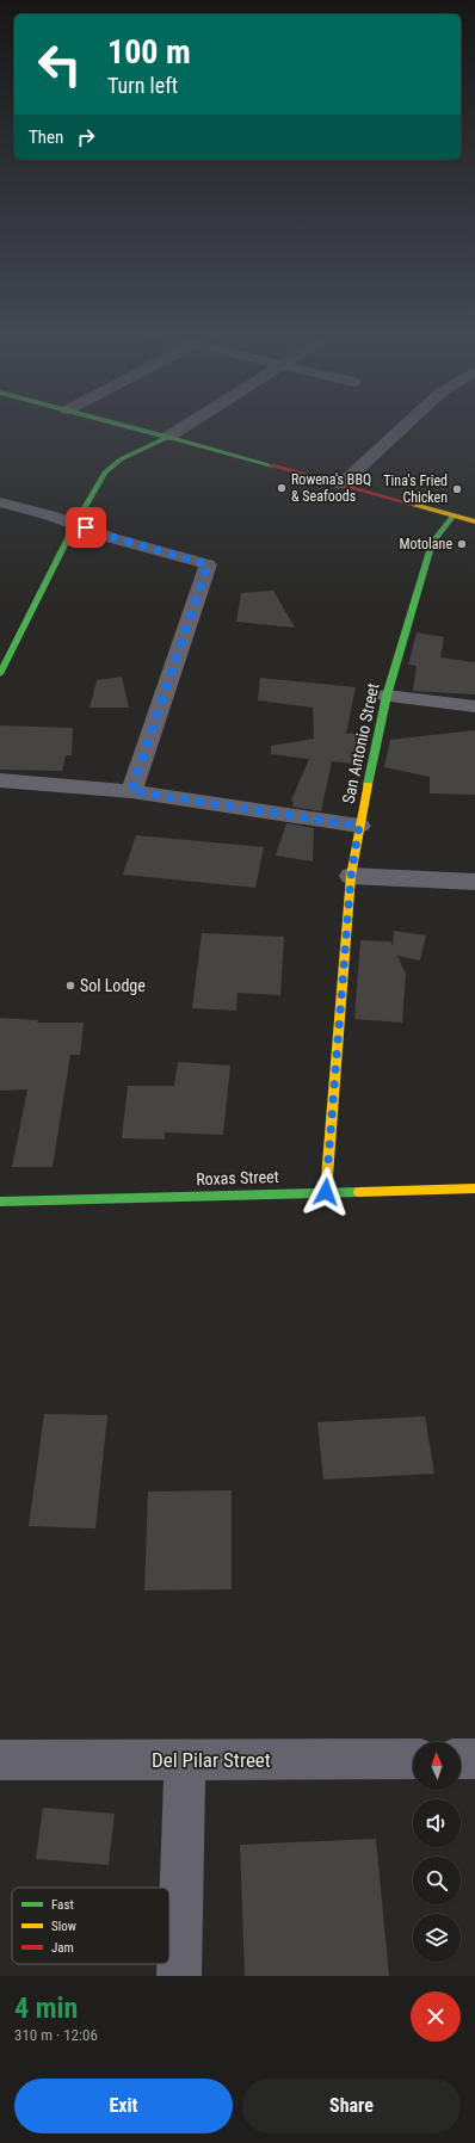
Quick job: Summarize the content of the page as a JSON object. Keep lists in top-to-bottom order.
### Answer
{
  "streets": {
    "street": ["San Antonio Street", "Roxas Street", "Del Pilar Street"]
  },
  "crossings": [
    ["San Antonio Street", "Roxas Street"]
  ],
  "places": [
    "Rowena's BBQ & Seafoods",
    "Tina's Fried Chicken",
    "Motolane",
    "Sol Lodge"
  ],
  "legend": ["Fast", "Slow", "Jam"],
  "north": "top",
  "page": {
    "turn": ["100 m", "Turn left"],
    "then": "Then",
    "heading": ["4 min", "310 m · 12:06"],
    "buttons": ["Exit", "Share"]
  }
}
